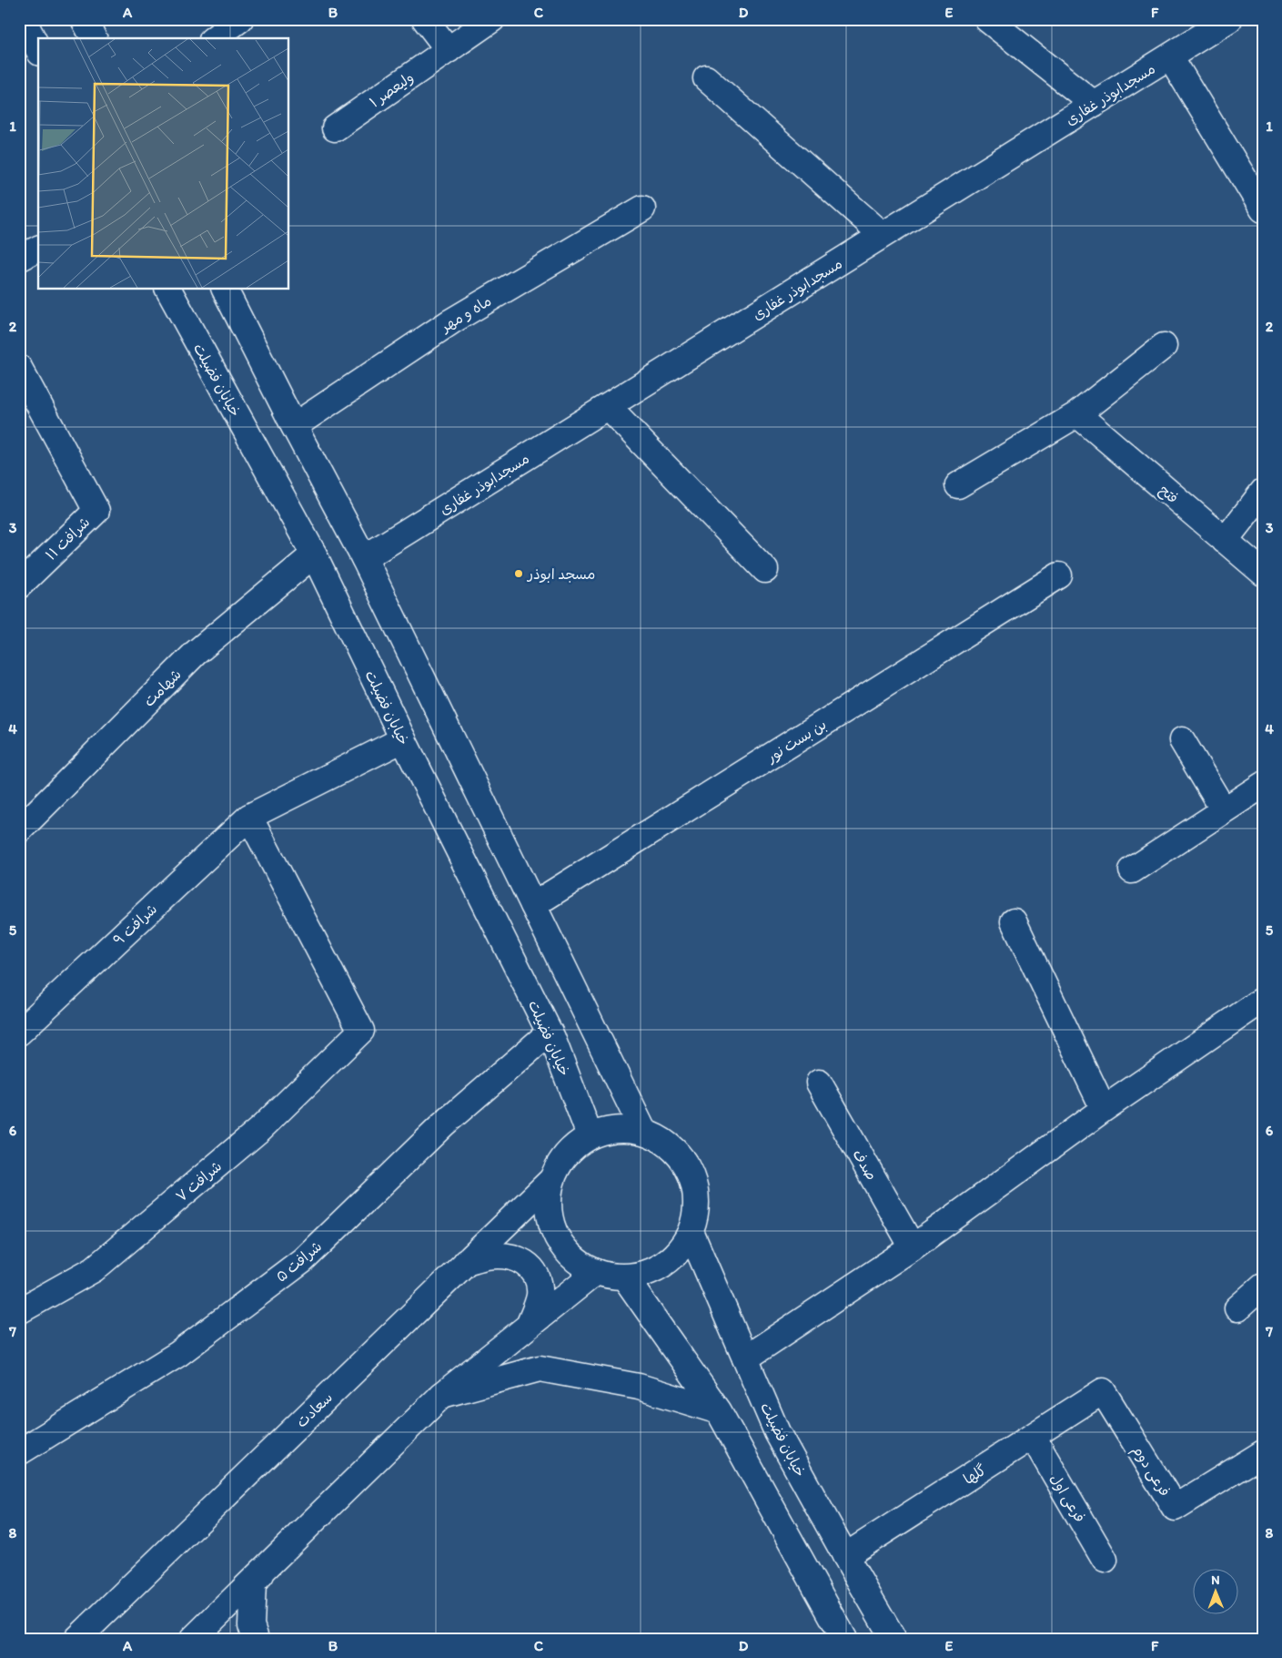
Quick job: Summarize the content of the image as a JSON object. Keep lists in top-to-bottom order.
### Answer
{
  "streets": {
    "street": [
      "ولیعصر ۱",
      "مسجدابوذر غفاری",
      "ماه و مهر",
      "خیابان فضیلت",
      "فتح",
      "شرافت ۱۱",
      "شهامت",
      "بن بست نور",
      "شرافت ۹",
      "صدف",
      "شرافت ۷",
      "شرافت ۵",
      "سعادت",
      "فرعی دوم",
      "گلها",
      "فرعی اول"
    ]
  },
  "crossings": [
    ["خیابان فضیلت", "شهامت"],
    ["خیابان فضیلت", "شرافت ۹"],
    ["خیابان فضیلت", "شرافت ۵"],
    ["خیابان فضیلت", "سعادت"],
    ["خیابان فضیلت", "گلها"],
    ["شرافت ۹", "شرافت ۷"],
    ["فرعی دوم", "گلها"],
    ["گلها", "فرعی اول"]
  ],
  "places": ["مسجد ابوذر"],
  "north": "top",
  "grid": {
    "columns": [
      "A",
      "B",
      "C",
      "D",
      "E",
      "F"
    ],
    "rows": [
      "1",
      "2",
      "3",
      "4",
      "5",
      "6",
      "7",
      "8"
    ]
  }
}
